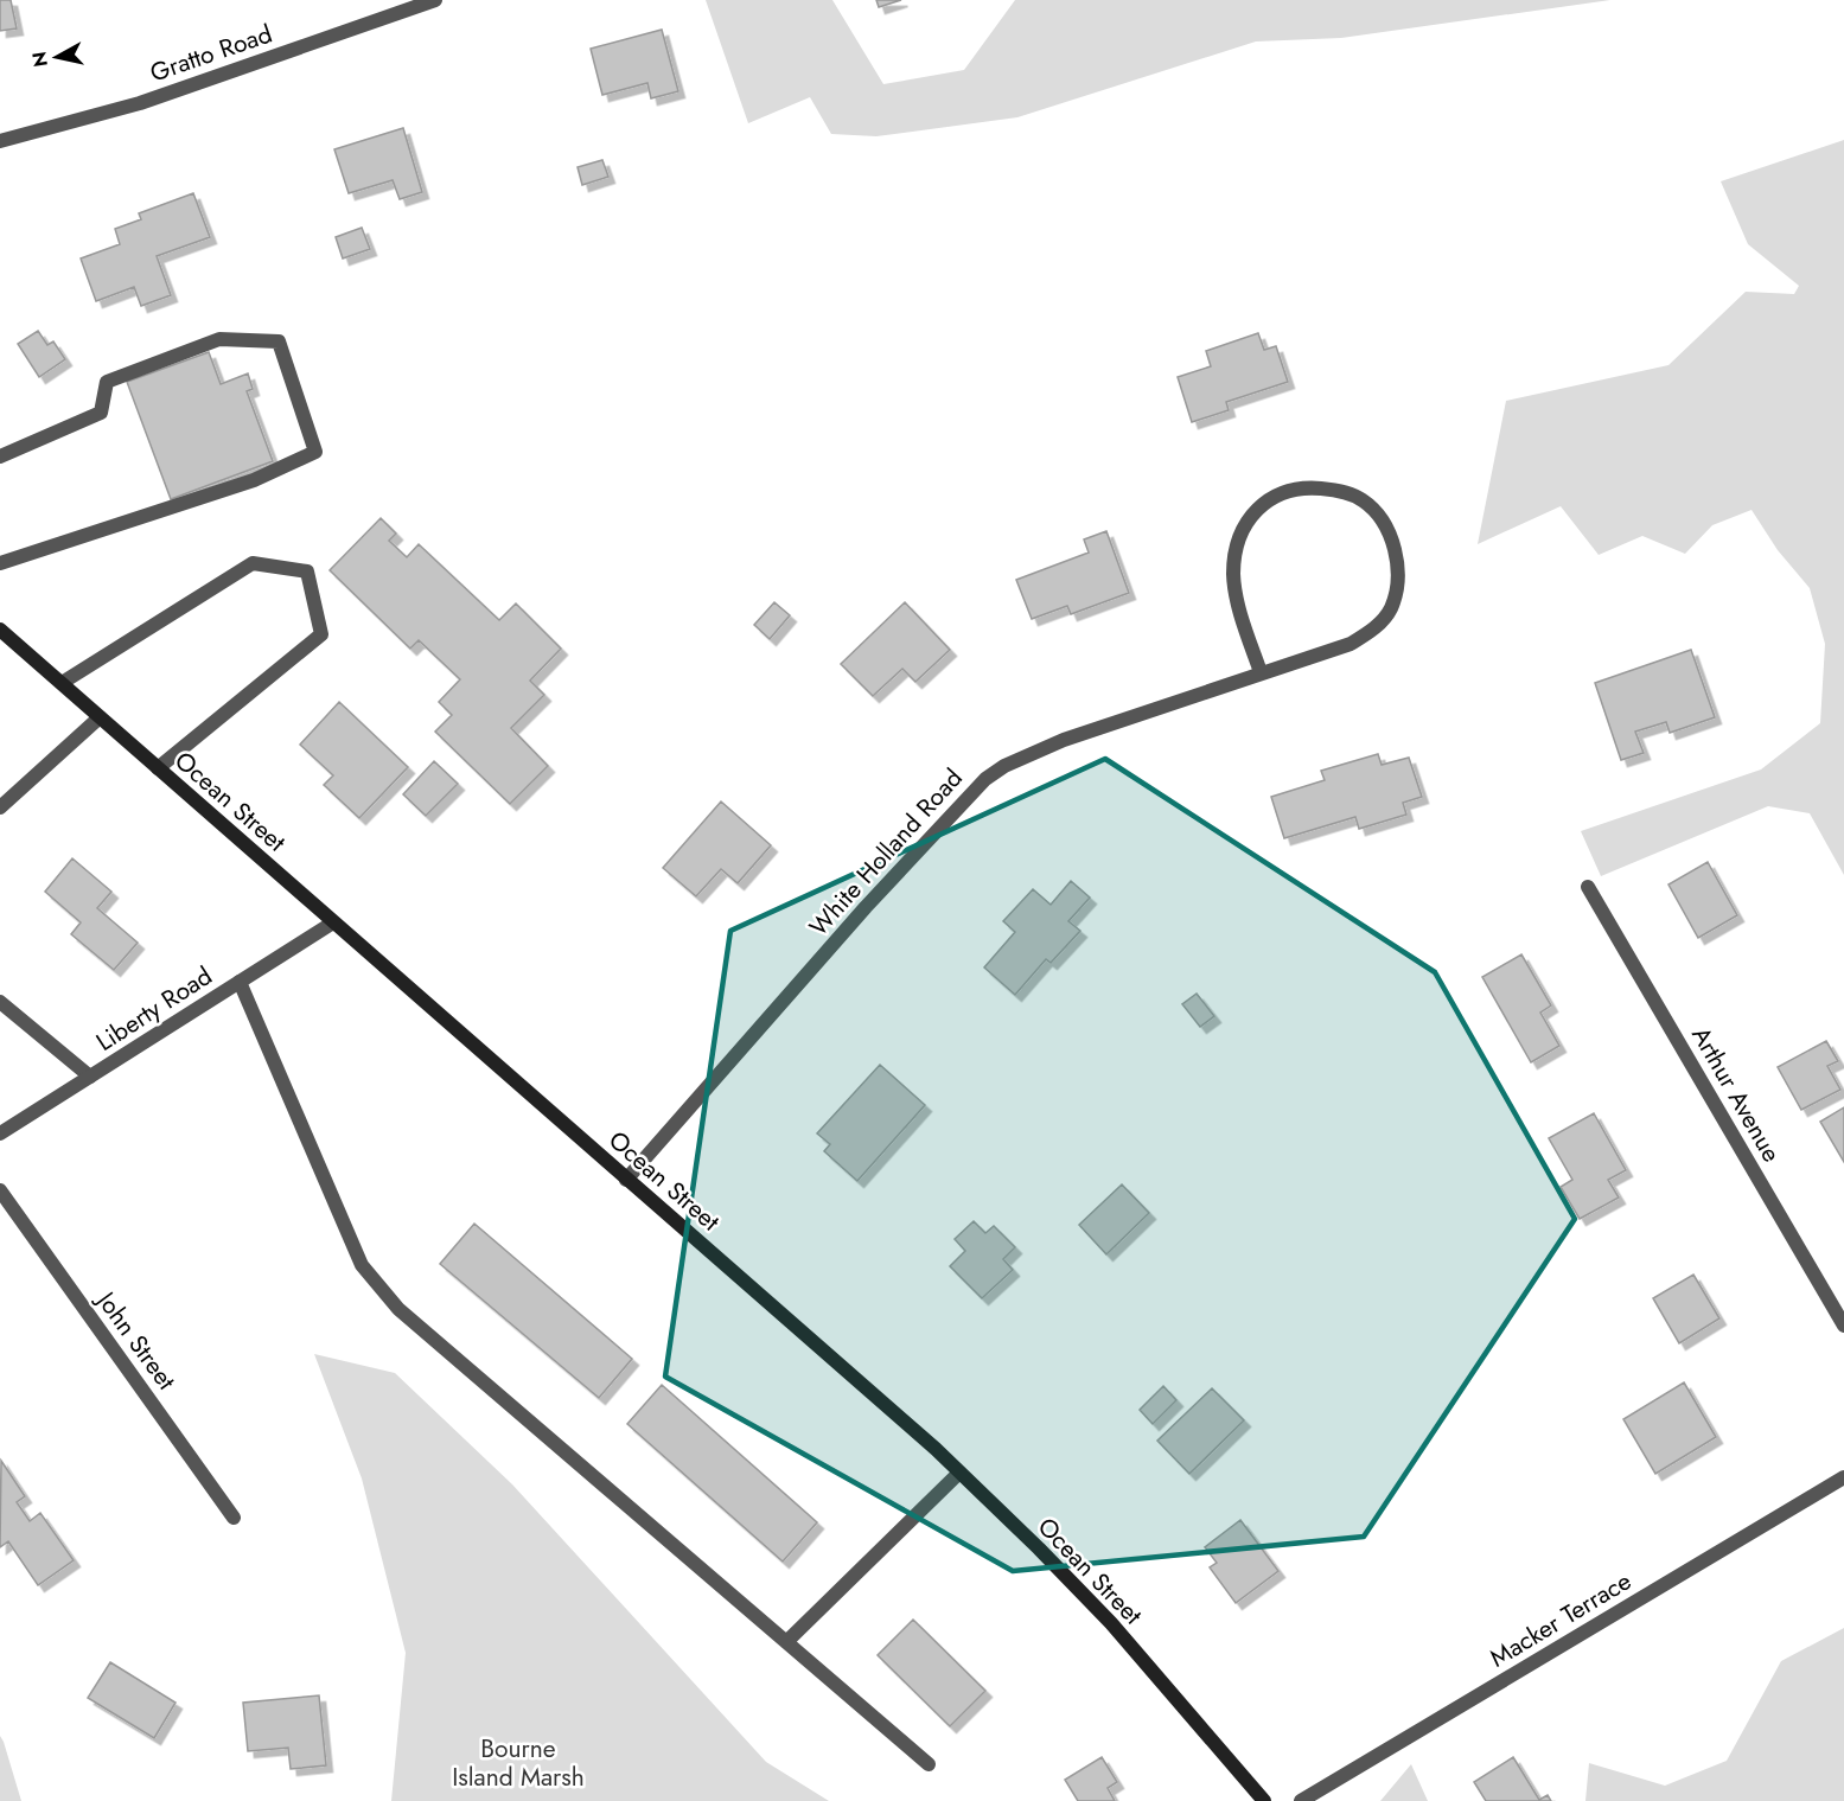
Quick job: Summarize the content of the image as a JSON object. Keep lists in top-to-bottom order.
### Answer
{
  "streets": {
    "main road": ["Ocean Street"],
    "street": [
      "Gratto Road",
      "White Holland Road",
      "Liberty Road",
      "Arthur Avenue",
      "John Street",
      "Macker Terrace"
    ]
  },
  "crossings": [
    ["Ocean Street", "White Holland Road"],
    ["Ocean Street", "Liberty Road"]
  ],
  "parks": ["Bourne Island Marsh"],
  "north": "left"
}
